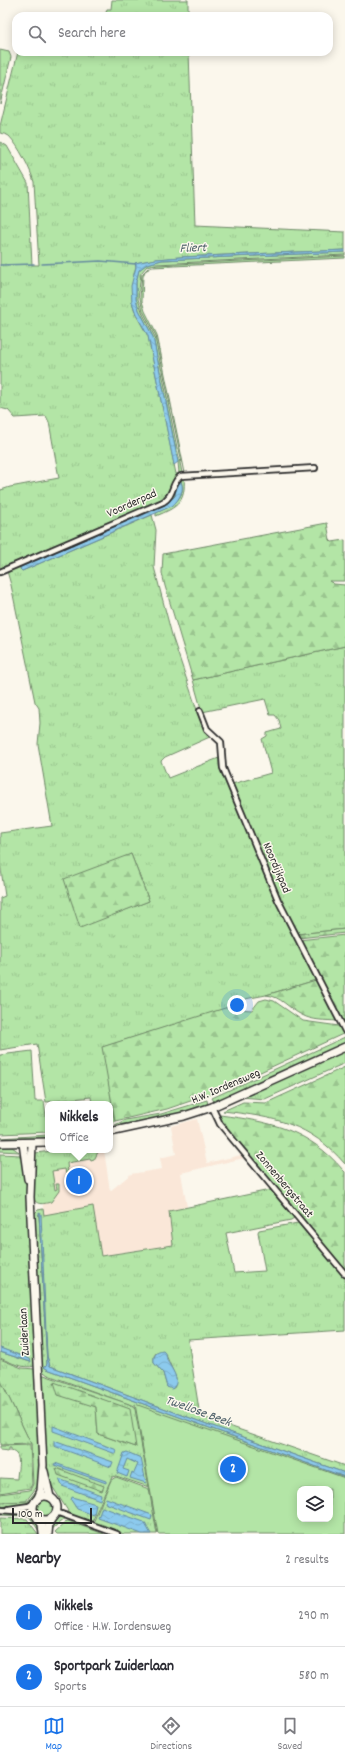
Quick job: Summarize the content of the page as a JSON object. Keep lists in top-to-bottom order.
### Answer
{
  "streets": {
    "main road": ["H.W. Iordensweg", "Zuiderlaan"],
    "street": ["Voorderpad", "Noordijkpad", "Zonnenbergstraat"]
  },
  "crossings": [
    ["H.W. Iordensweg", "Zonnenbergstraat"]
  ],
  "water": ["Fliert", "Twellose Beek"],
  "scale_bar": "100 m",
  "page": {
    "search": "Search here",
    "popup": ["Nikkels", "Office"],
    "pins": ["1", "2"],
    "scale": "100 m",
    "heading": ["Nearby", "2 results"],
    "list": [
      {
        "mark": "1",
        "name": "Nikkels",
        "note": "Office · H.W. Iordensweg",
        "value": "290 m"
      },
      {
        "mark": "2",
        "name": "Sportpark Zuiderlaan",
        "note": "Sports",
        "value": "580 m"
      }
    ],
    "nav": ["Map", "Directions", "Saved"]
  }
}
